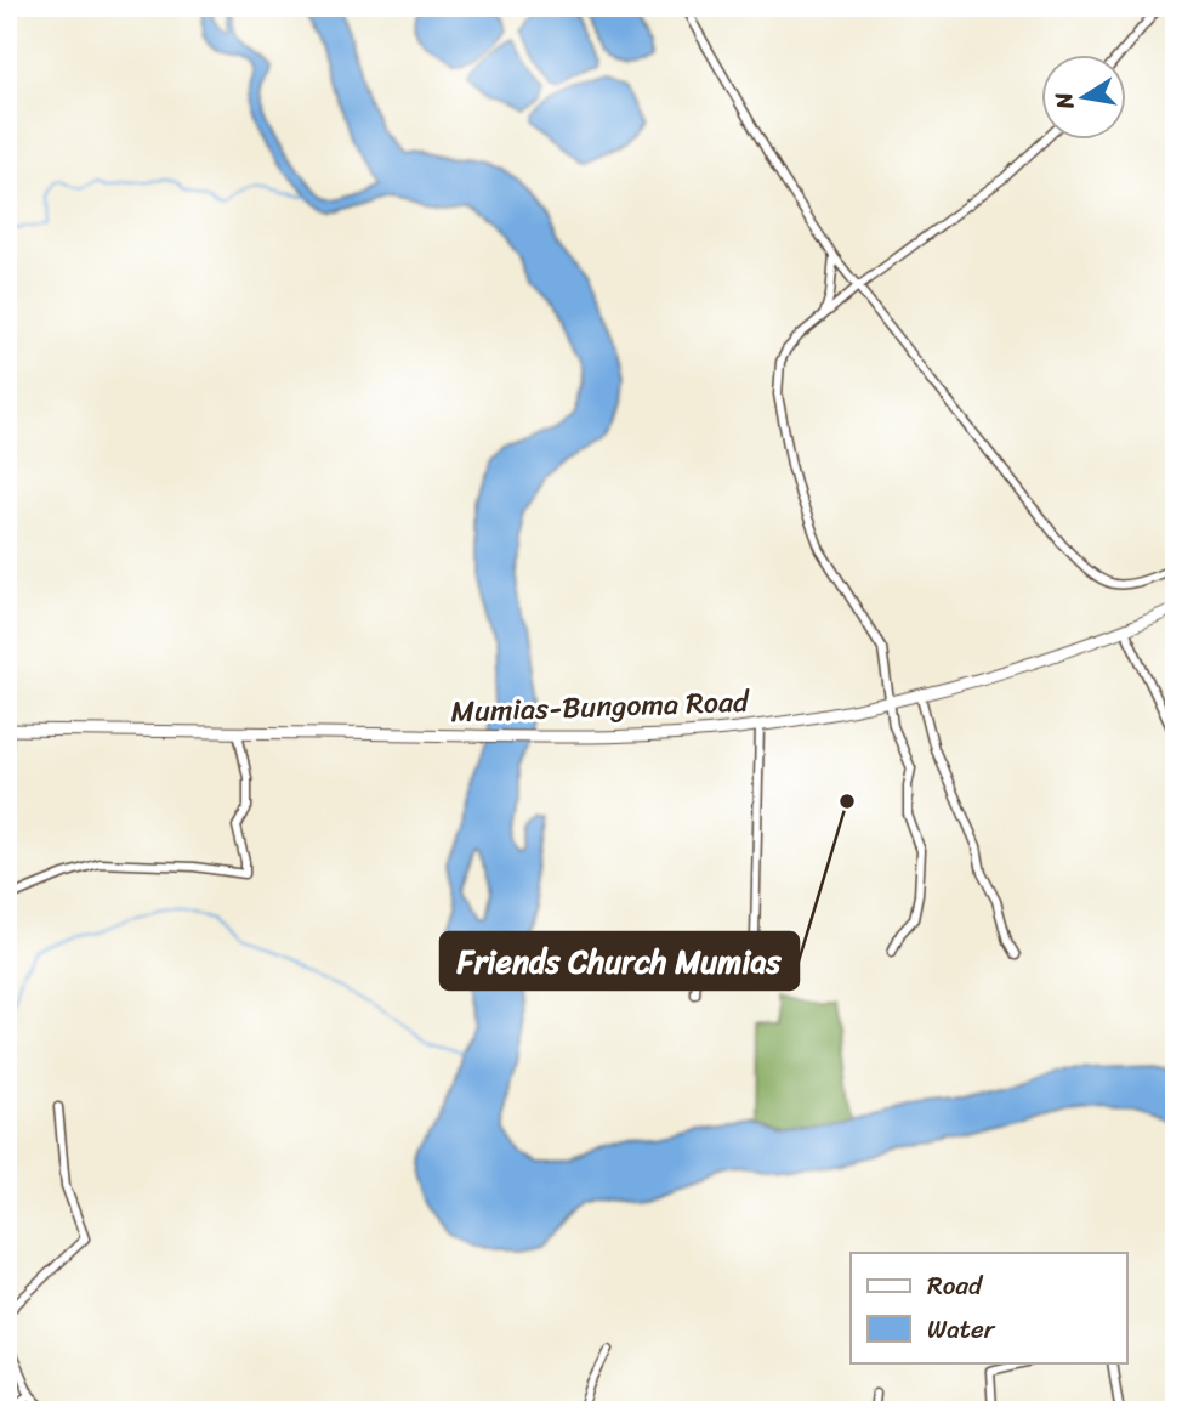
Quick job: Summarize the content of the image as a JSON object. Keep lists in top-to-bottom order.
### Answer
{
  "streets": {
    "highway": ["Mumias-Bungoma Road"]
  },
  "places": ["Friends Church Mumias"],
  "legend": ["Road", "Water"],
  "north": "left"
}
